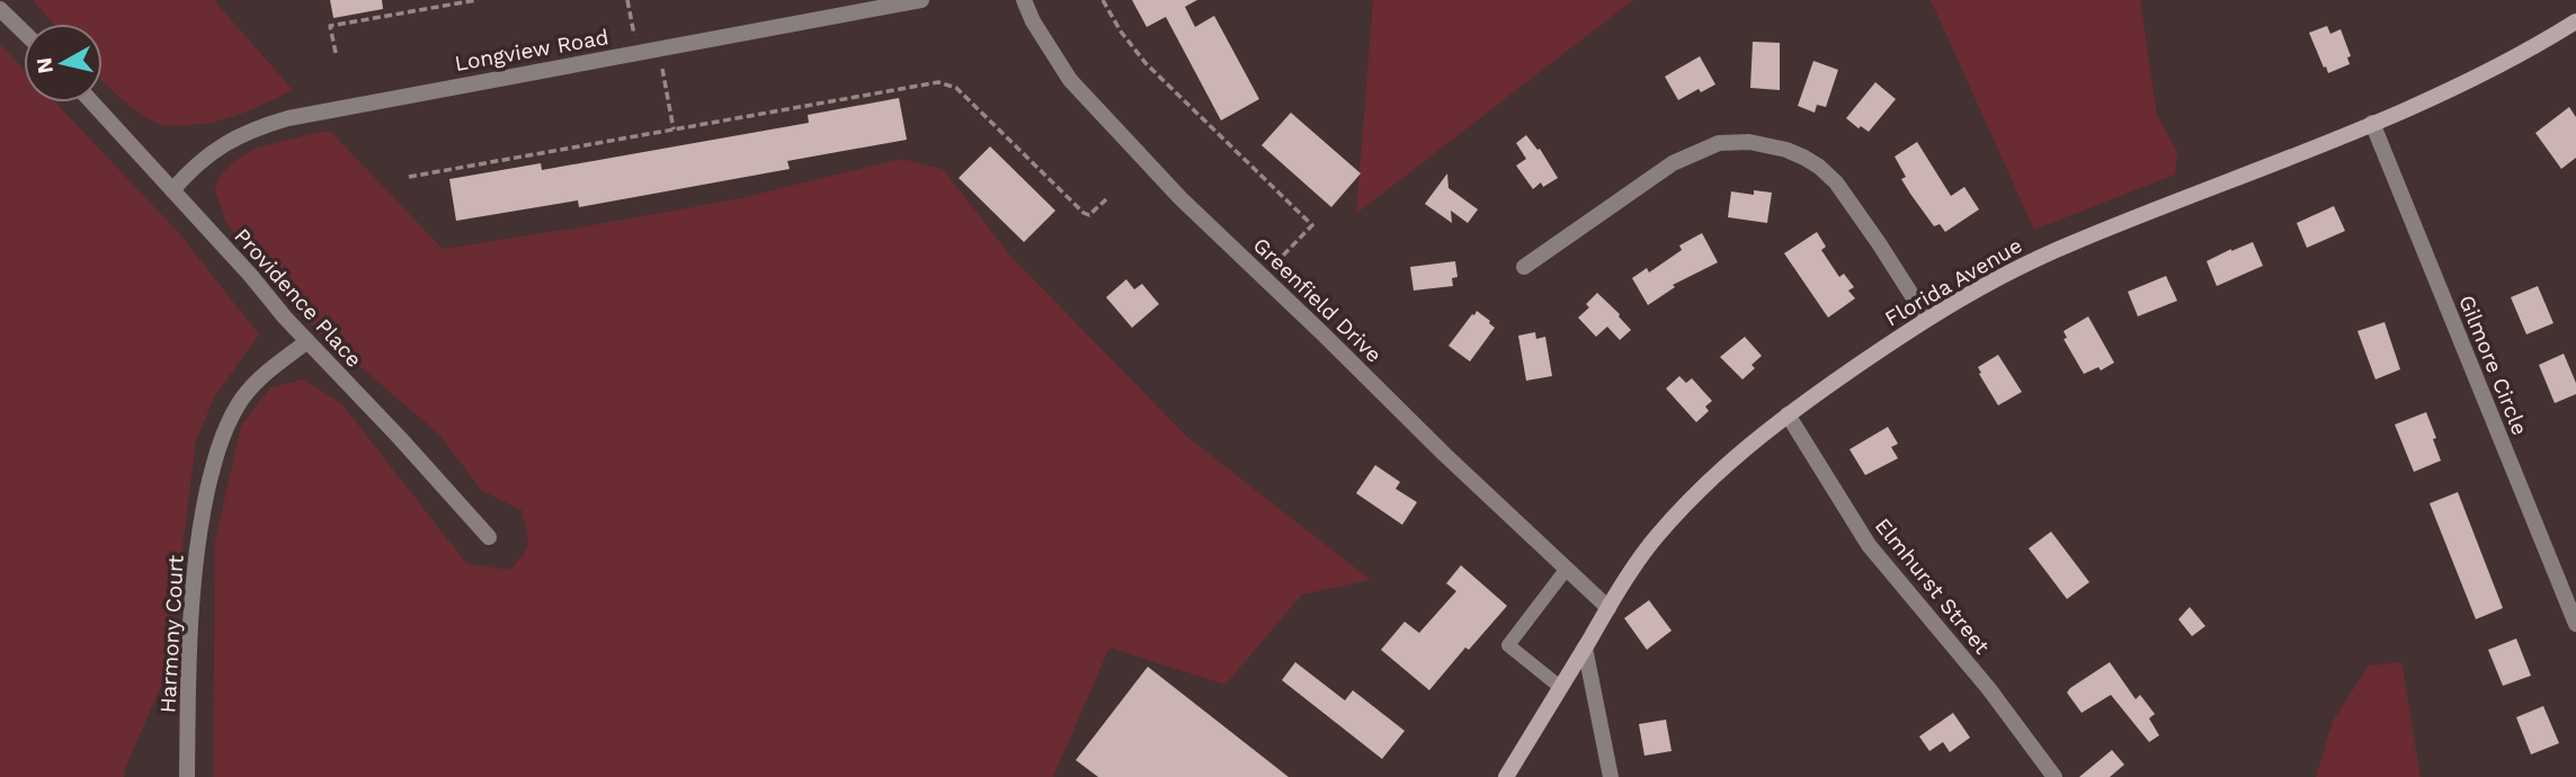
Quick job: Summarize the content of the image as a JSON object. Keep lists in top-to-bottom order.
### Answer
{
  "streets": {
    "main road": ["Florida Avenue"],
    "street": [
      "Longview Road",
      "Providence Place",
      "Greenfield Drive",
      "Gilmore Circle",
      "Elmhurst Street",
      "Harmony Court"
    ]
  },
  "crossings": [
    ["Longview Road", "Providence Place"],
    ["Florida Avenue", "Greenfield Drive"],
    ["Florida Avenue", "Gilmore Circle"],
    ["Florida Avenue", "Elmhurst Street"],
    ["Providence Place", "Harmony Court"]
  ],
  "north": "left"
}
